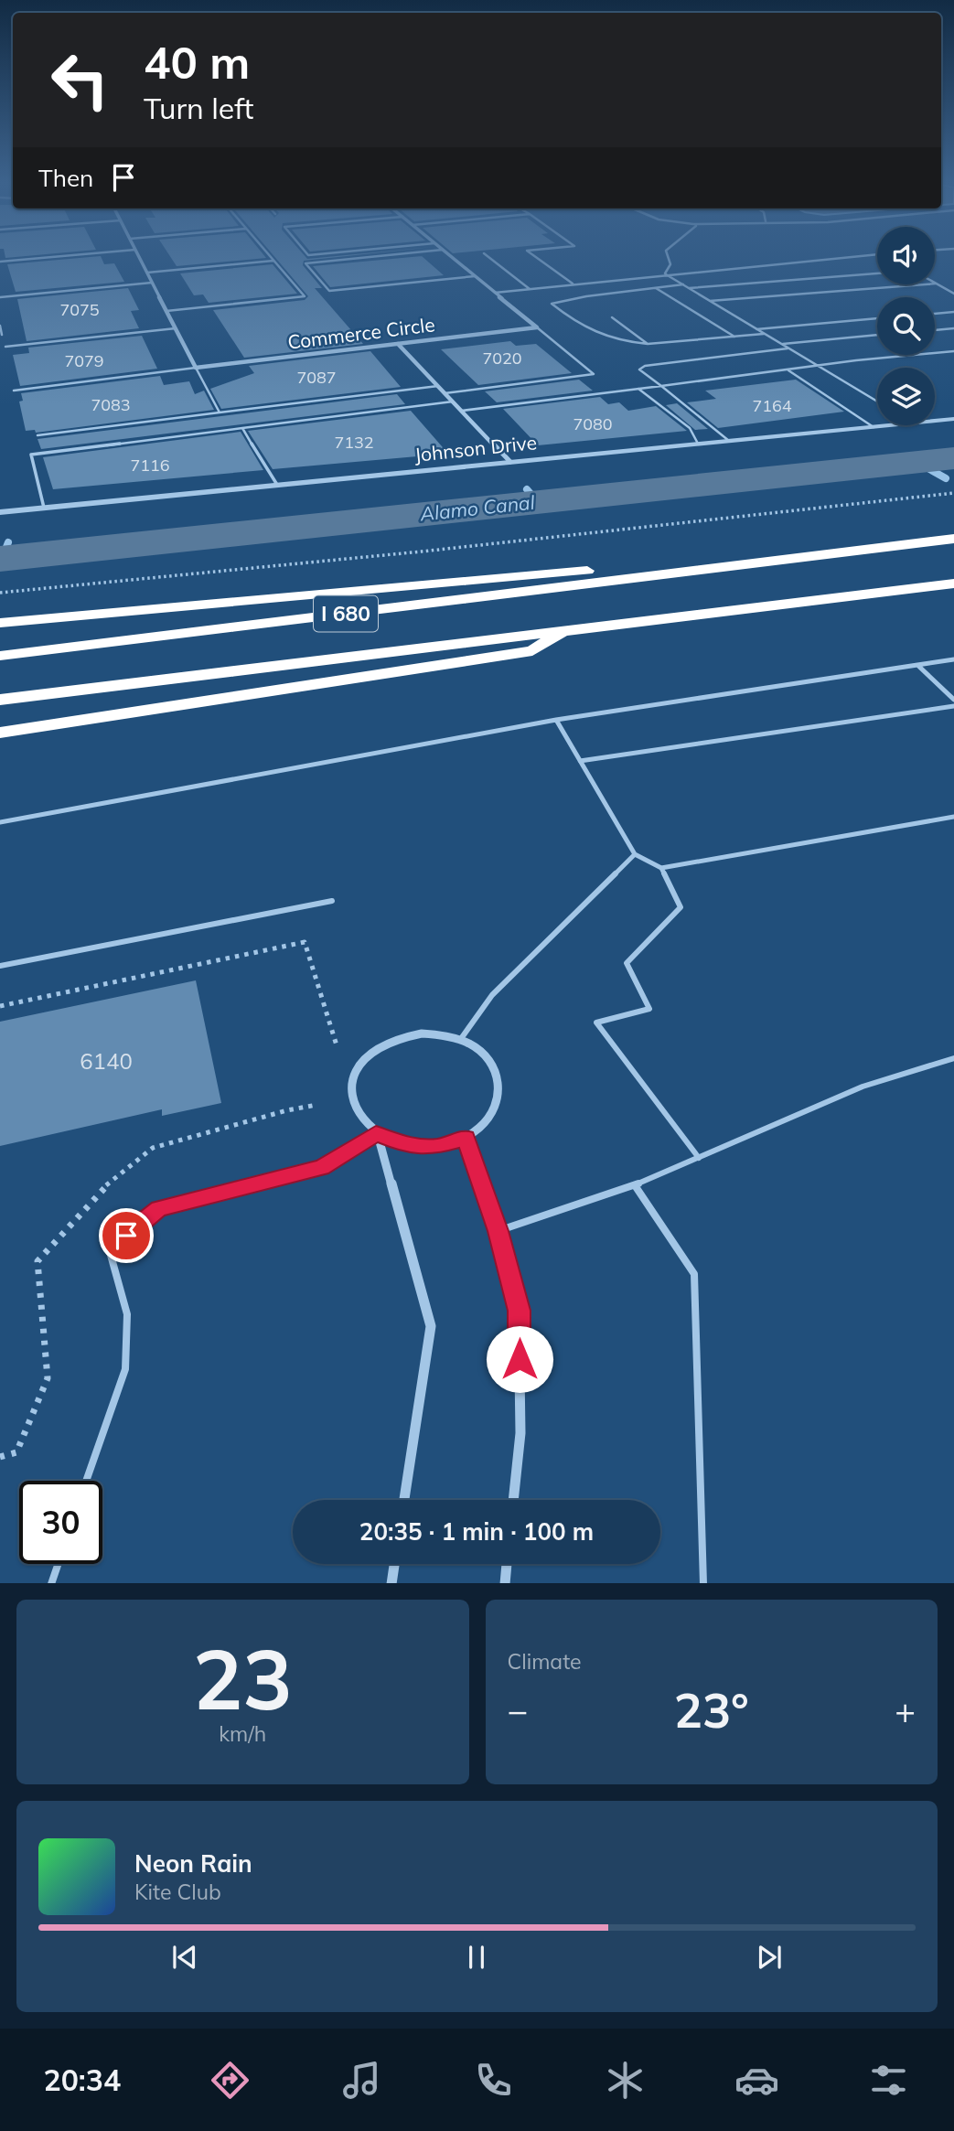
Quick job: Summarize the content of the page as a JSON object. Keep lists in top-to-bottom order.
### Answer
{
  "streets": {
    "highway": ["I 680"],
    "street": ["Commerce Circle", "Johnson Drive"]
  },
  "water": ["Alamo Canal"],
  "house_numbers": [
    "7075",
    "7020",
    "7079",
    "7087",
    "7083",
    "7164",
    "7080",
    "7132",
    "7116",
    "6140"
  ],
  "page": {
    "turn": ["40 m", "Turn left"],
    "then": "Then",
    "limit": "30",
    "trip": "20:35 · 1 min · 100 m",
    "tile": [
      ["23", "km/h"],
      "Climate"
    ],
    "heat": ["−", "23°", "+"],
    "song": ["Neon Rain", "Kite Club"],
    "tabs": "20:34"
  }
}
